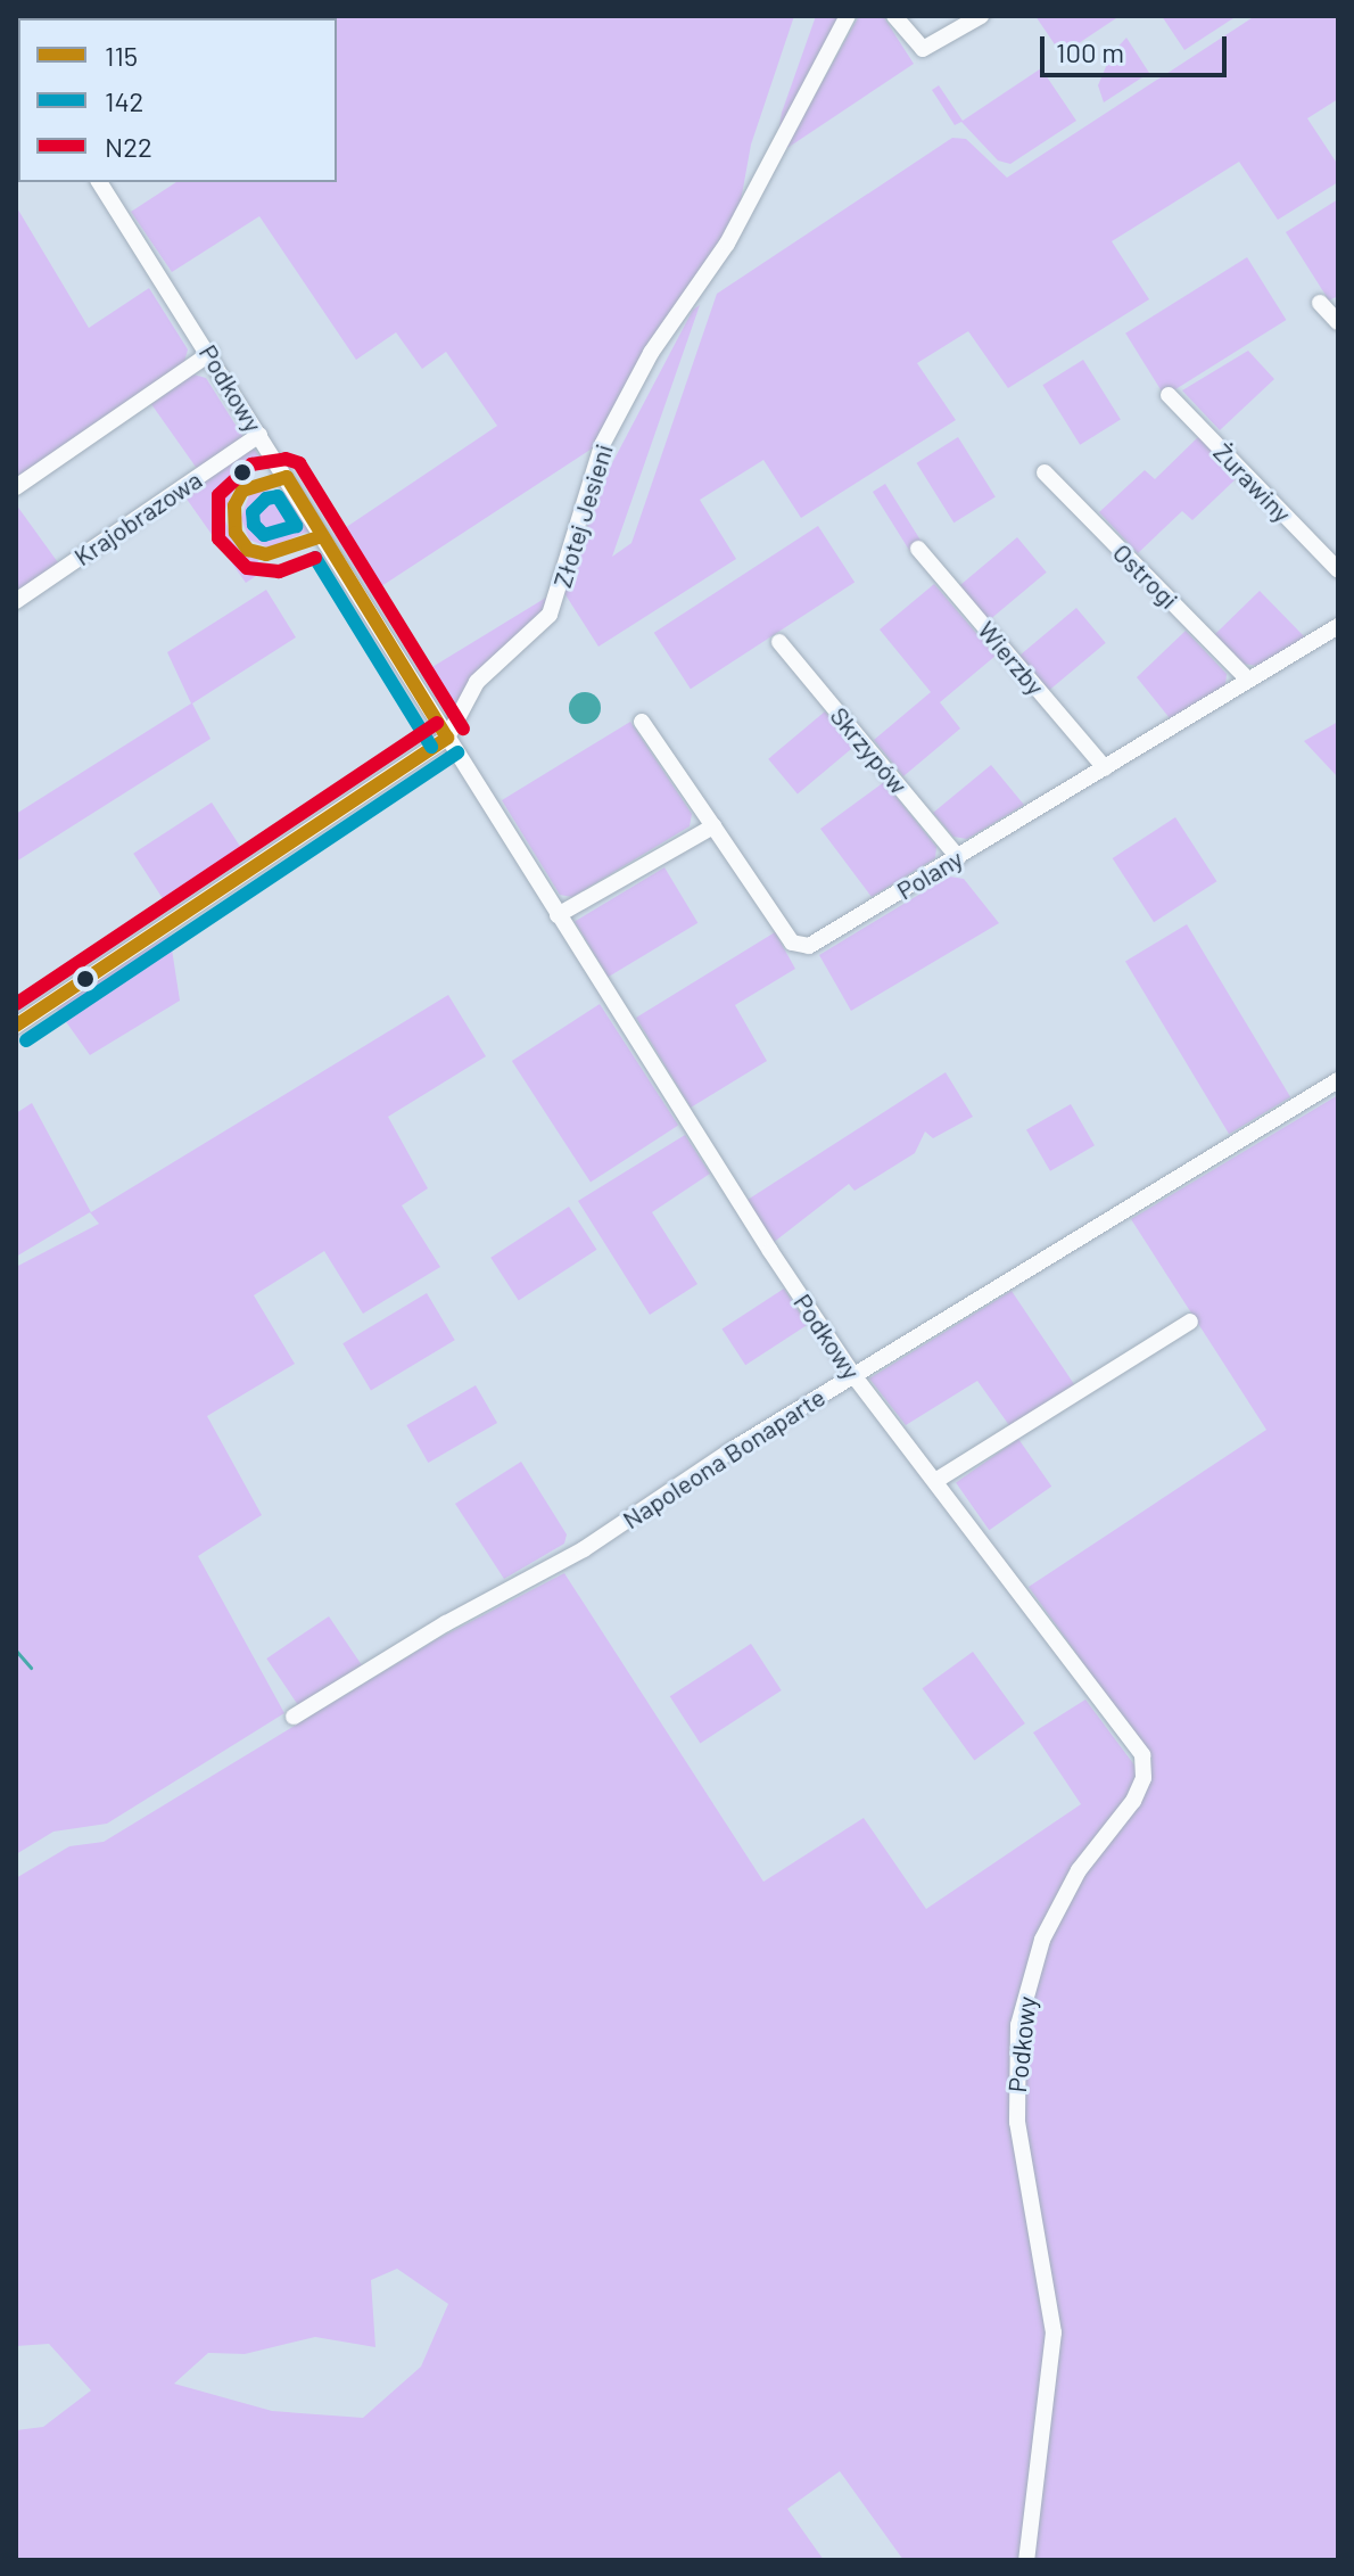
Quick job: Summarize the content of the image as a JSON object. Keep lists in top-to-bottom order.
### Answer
{
  "streets": {
    "street": [
      "Podkowy",
      "Żurawiny",
      "Złotej Jesieni",
      "Krajobrazowa",
      "Ostrogi",
      "Wierzby",
      "Skrzypów",
      "Polany",
      "Napoleona Bonaparte"
    ]
  },
  "crossings": [
    ["Podkowy", "Złotej Jesieni"],
    ["Podkowy", "Krajobrazowa"],
    ["Podkowy", "Napoleona Bonaparte"],
    ["Ostrogi", "Polany"],
    ["Wierzby", "Polany"],
    ["Skrzypów", "Polany"]
  ],
  "lines": ["transit line N22", "transit line 115", "transit line 142"],
  "legend": ["115", "142", "N22"],
  "scale_bar": "100 m"
}
